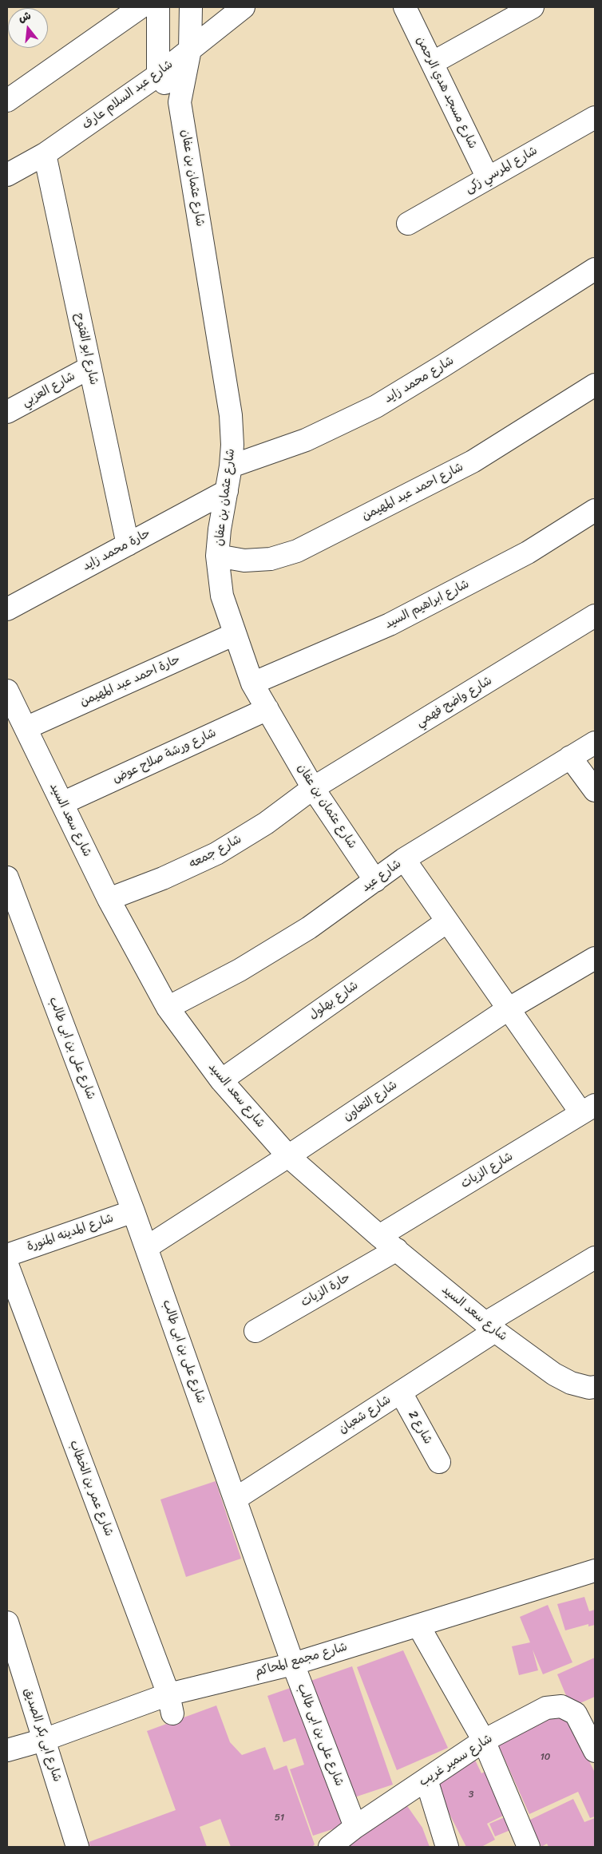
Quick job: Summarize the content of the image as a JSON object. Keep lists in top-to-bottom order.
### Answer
{
  "streets": {
    "street": [
      "شارع مسجد هدي الرحمن",
      "شارع عبد السلام عارف",
      "شارع المرسي زكى",
      "شارع عثمان بن عفان",
      "شارع ابو الفتوح",
      "شارع محمد زايد",
      "شارع العزبي",
      "شارع احمد عبد المهيمن",
      "حارة محمد زايد",
      "شارع ابراهيم السيد",
      "حارة احمد عبد المهيمن",
      "شارع واضح فهمي",
      "شارع ورشة صلاح عوض",
      "شارع سعد السيد",
      "شارع جمعه",
      "شارع عيد",
      "شارع بهلول",
      "شارع على بن ابى طالب",
      "شارع التعاون",
      "شارع الزيات",
      "شارع المدينه المنورة",
      "حارة الزيات",
      "شارع شعبان",
      "شارع 2",
      "شارع عمر بن الخطاب",
      "شارع مجمع المحاكم",
      "شارع ابى بكر الصديق",
      "شارع سمير غريب"
    ]
  },
  "crossings": [
    ["شارع مسجد هدي الرحمن", "شارع المرسي زكى"],
    ["شارع عبد السلام عارف", "شارع عثمان بن عفان"],
    ["شارع عبد السلام عارف", "شارع ابو الفتوح"],
    ["شارع عثمان بن عفان", "شارع محمد زايد"],
    ["شارع عثمان بن عفان", "شارع احمد عبد المهيمن"],
    ["شارع عثمان بن عفان", "حارة محمد زايد"],
    ["شارع عثمان بن عفان", "شارع ابراهيم السيد"],
    ["شارع عثمان بن عفان", "حارة احمد عبد المهيمن"],
    ["شارع عثمان بن عفان", "شارع واضح فهمي"],
    ["شارع عثمان بن عفان", "شارع ورشة صلاح عوض"],
    ["شارع عثمان بن عفان", "شارع جمعه"],
    ["شارع عثمان بن عفان", "شارع عيد"],
    ["شارع ابو الفتوح", "شارع العزبي"],
    ["شارع ابو الفتوح", "حارة محمد زايد"],
    ["حارة احمد عبد المهيمن", "شارع سعد السيد"],
    ["شارع واضح فهمي", "شارع جمعه"],
    ["شارع ورشة صلاح عوض", "شارع سعد السيد"],
    ["شارع سعد السيد", "شارع جمعه"],
    ["شارع سعد السيد", "شارع عيد"],
    ["شارع سعد السيد", "شارع بهلول"],
    ["شارع سعد السيد", "شارع التعاون"],
    ["شارع سعد السيد", "شارع الزيات"],
    ["شارع سعد السيد", "حارة الزيات"],
    ["شارع سعد السيد", "شارع شعبان"],
    ["شارع على بن ابى طالب", "شارع التعاون"],
    ["شارع على بن ابى طالب", "شارع المدينه المنورة"],
    ["شارع على بن ابى طالب", "شارع شعبان"],
    ["شارع على بن ابى طالب", "شارع مجمع المحاكم"],
    ["شارع على بن ابى طالب", "شارع سمير غريب"],
    ["شارع شعبان", "شارع 2"],
    ["شارع عمر بن الخطاب", "شارع مجمع المحاكم"],
    ["شارع مجمع المحاكم", "شارع ابى بكر الصديق"]
  ],
  "house_numbers": ["10", "3", "51"],
  "north": "top"
}
